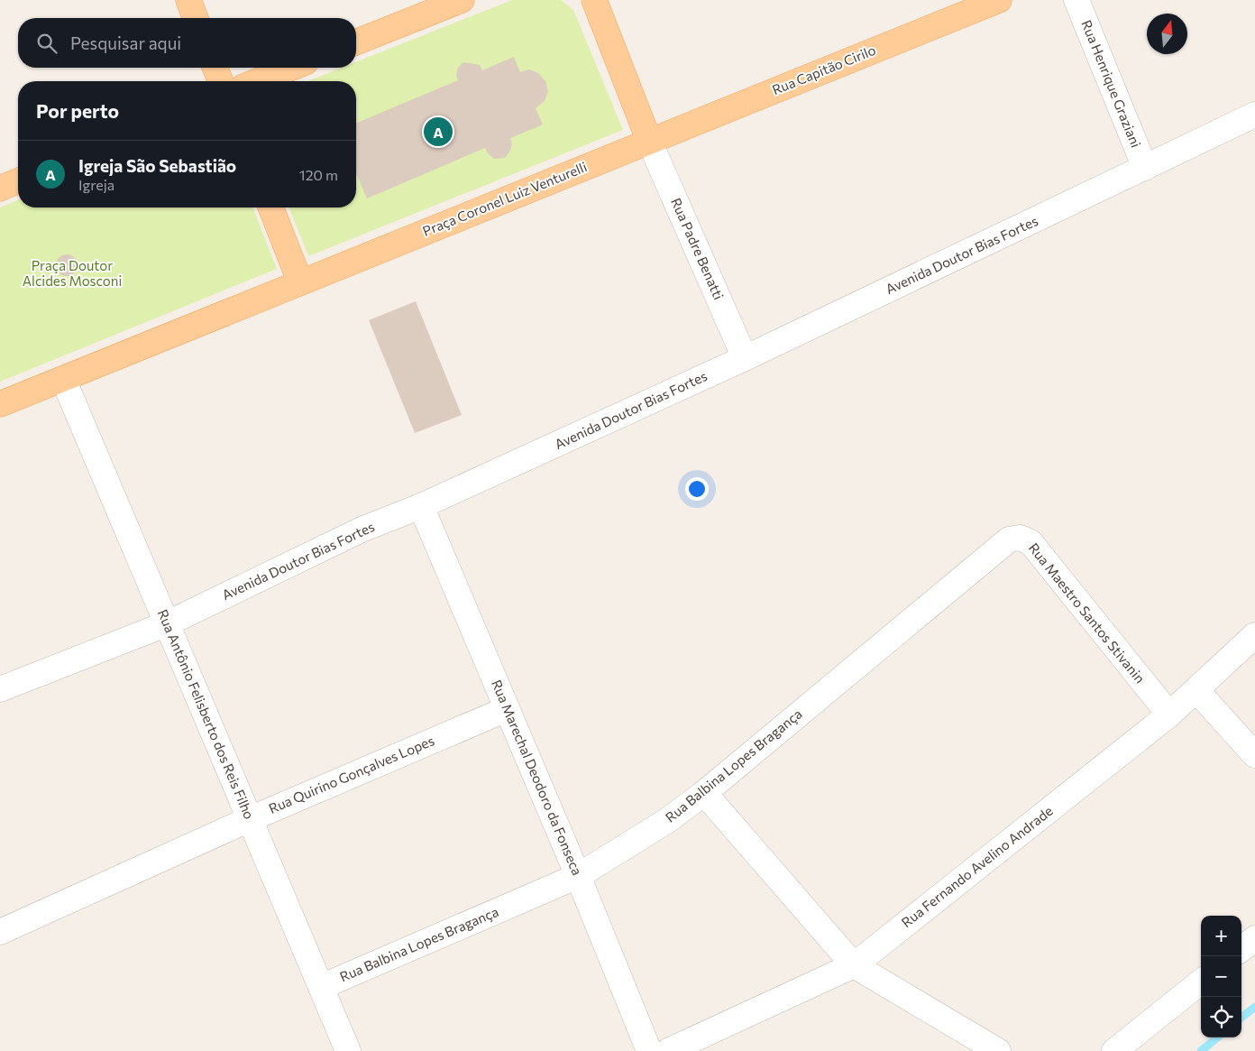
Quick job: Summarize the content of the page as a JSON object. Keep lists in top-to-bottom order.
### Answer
{
  "streets": {
    "main road": ["Rua Capitão Cirilo", "Praça Coronel Luiz Venturelli"],
    "street": [
      "Rua Henrique Graziani",
      "Rua Padre Benatti",
      "Avenida Doutor Bias Fortes",
      "Rua Maestro Santos Stivanin",
      "Rua Antônio Felisberto dos Reis Filho",
      "Rua Balbina Lopes Bragança",
      "Rua Quirino Gonçalves Lopes",
      "Rua Marechal Deodoro da Fonseca",
      "Rua Fernando Avelino Andrade"
    ]
  },
  "crossings": [
    ["Rua Capitão Cirilo", "Praça Coronel Luiz Venturelli"],
    ["Rua Capitão Cirilo", "Rua Padre Benatti"],
    ["Rua Henrique Graziani", "Avenida Doutor Bias Fortes"],
    ["Praça Coronel Luiz Venturelli", "Rua Padre Benatti"],
    ["Rua Padre Benatti", "Avenida Doutor Bias Fortes"],
    ["Avenida Doutor Bias Fortes", "Rua Antônio Felisberto dos Reis Filho"],
    ["Avenida Doutor Bias Fortes", "Rua Marechal Deodoro da Fonseca"],
    ["Rua Maestro Santos Stivanin", "Rua Balbina Lopes Bragança"],
    ["Rua Maestro Santos Stivanin", "Rua Fernando Avelino Andrade"],
    ["Rua Antônio Felisberto dos Reis Filho", "Rua Balbina Lopes Bragança"],
    ["Rua Antônio Felisberto dos Reis Filho", "Rua Quirino Gonçalves Lopes"],
    ["Rua Balbina Lopes Bragança", "Rua Marechal Deodoro da Fonseca"],
    ["Rua Quirino Gonçalves Lopes", "Rua Marechal Deodoro da Fonseca"]
  ],
  "parks": ["Praça Doutor Alcides Mosconi"],
  "north": "top",
  "page": {
    "search": "Pesquisar aqui",
    "heading": "Por perto",
    "pins": "A",
    "list": [
      {
        "mark": "A",
        "name": "Igreja São Sebastião",
        "note": "Igreja",
        "value": "120 m"
      }
    ],
    "map_buttons": ["+", "−"]
  }
}
